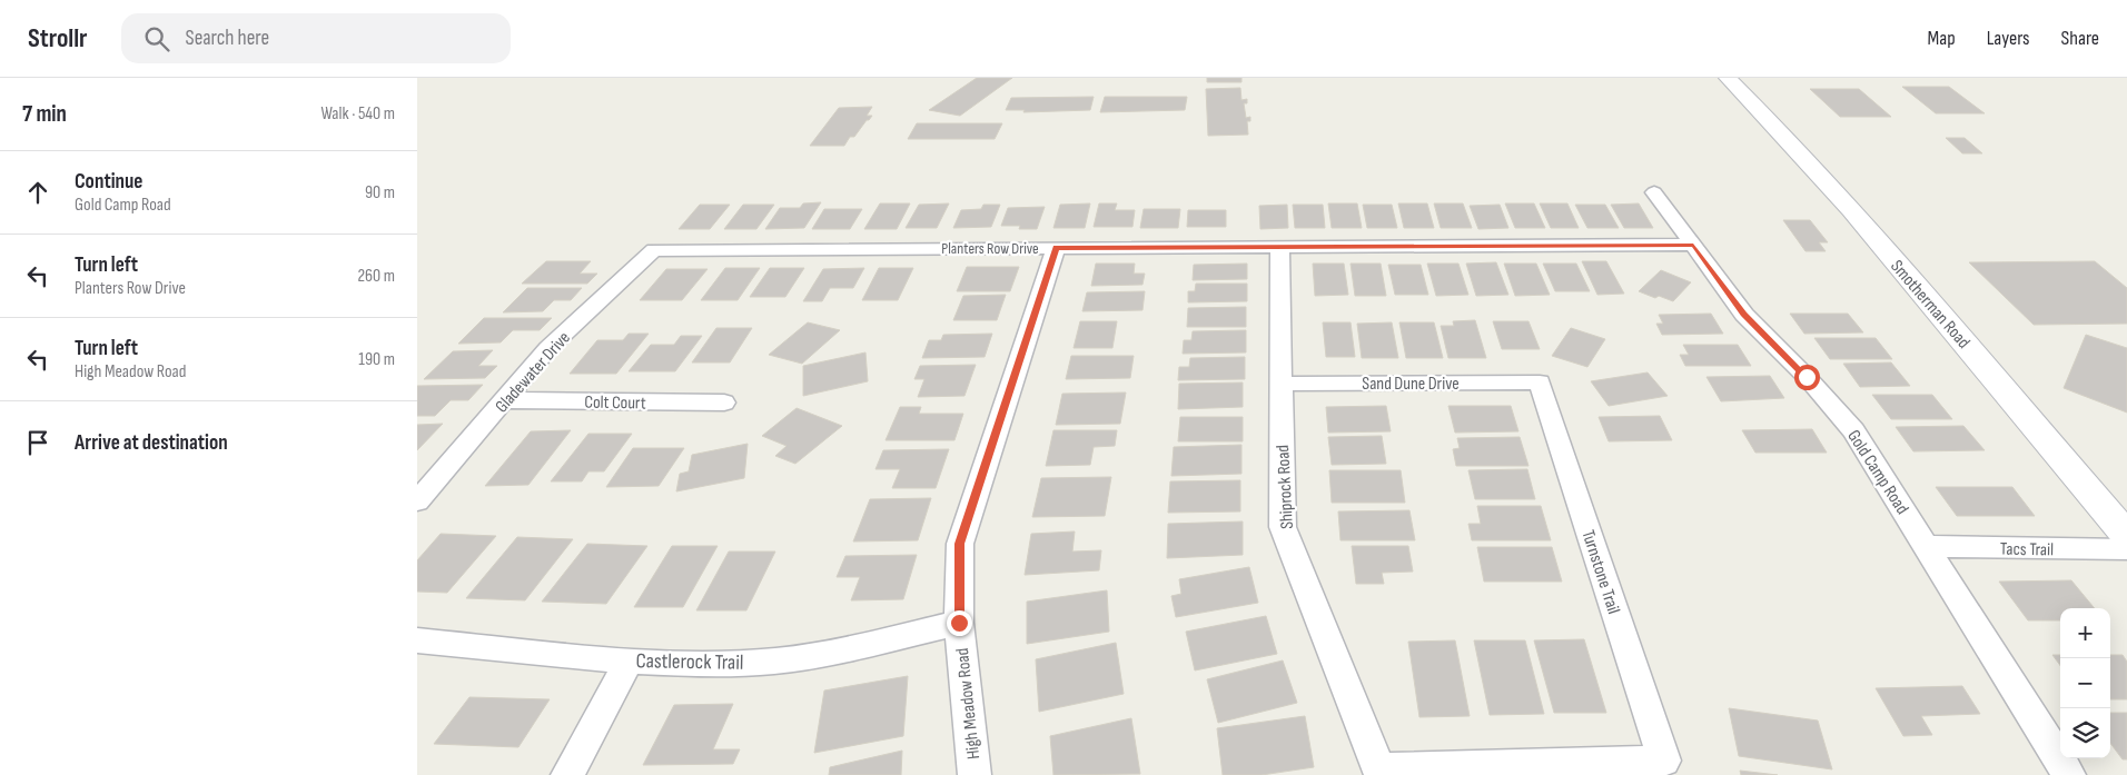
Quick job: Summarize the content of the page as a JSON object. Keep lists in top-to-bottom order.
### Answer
{
  "streets": {
    "street": [
      "Planters Row Drive",
      "Smotherman Road",
      "Gladewater Drive",
      "Sand Dune Drive",
      "Colt Court",
      "Gold Camp Road",
      "Shiprock Road",
      "Tacs Trail",
      "Turnstone Trail",
      "Castlerock Trail",
      "High Meadow Road"
    ]
  },
  "crossings": [
    ["Planters Row Drive", "Gladewater Drive"],
    ["Planters Row Drive", "Gold Camp Road"],
    ["Planters Row Drive", "Shiprock Road"],
    ["Planters Row Drive", "High Meadow Road"],
    ["Gladewater Drive", "Colt Court"],
    ["Sand Dune Drive", "Shiprock Road"],
    ["Sand Dune Drive", "Turnstone Trail"],
    ["Gold Camp Road", "Tacs Trail"],
    ["Shiprock Road", "Turnstone Trail"],
    ["Castlerock Trail", "High Meadow Road"]
  ],
  "page": {
    "header": "Strollr",
    "search": "Search here",
    "nav": ["Map", "Layers", "Share"],
    "heading": ["7 min", "Walk · 540 m"],
    "list": [
      ["Continue", "Gold Camp Road", "90 m"],
      ["Turn left", "Planters Row Drive", "260 m"],
      ["Turn left", "High Meadow Road", "190 m"],
      "Arrive at destination"
    ],
    "map_buttons": ["+", "−"]
  }
}
